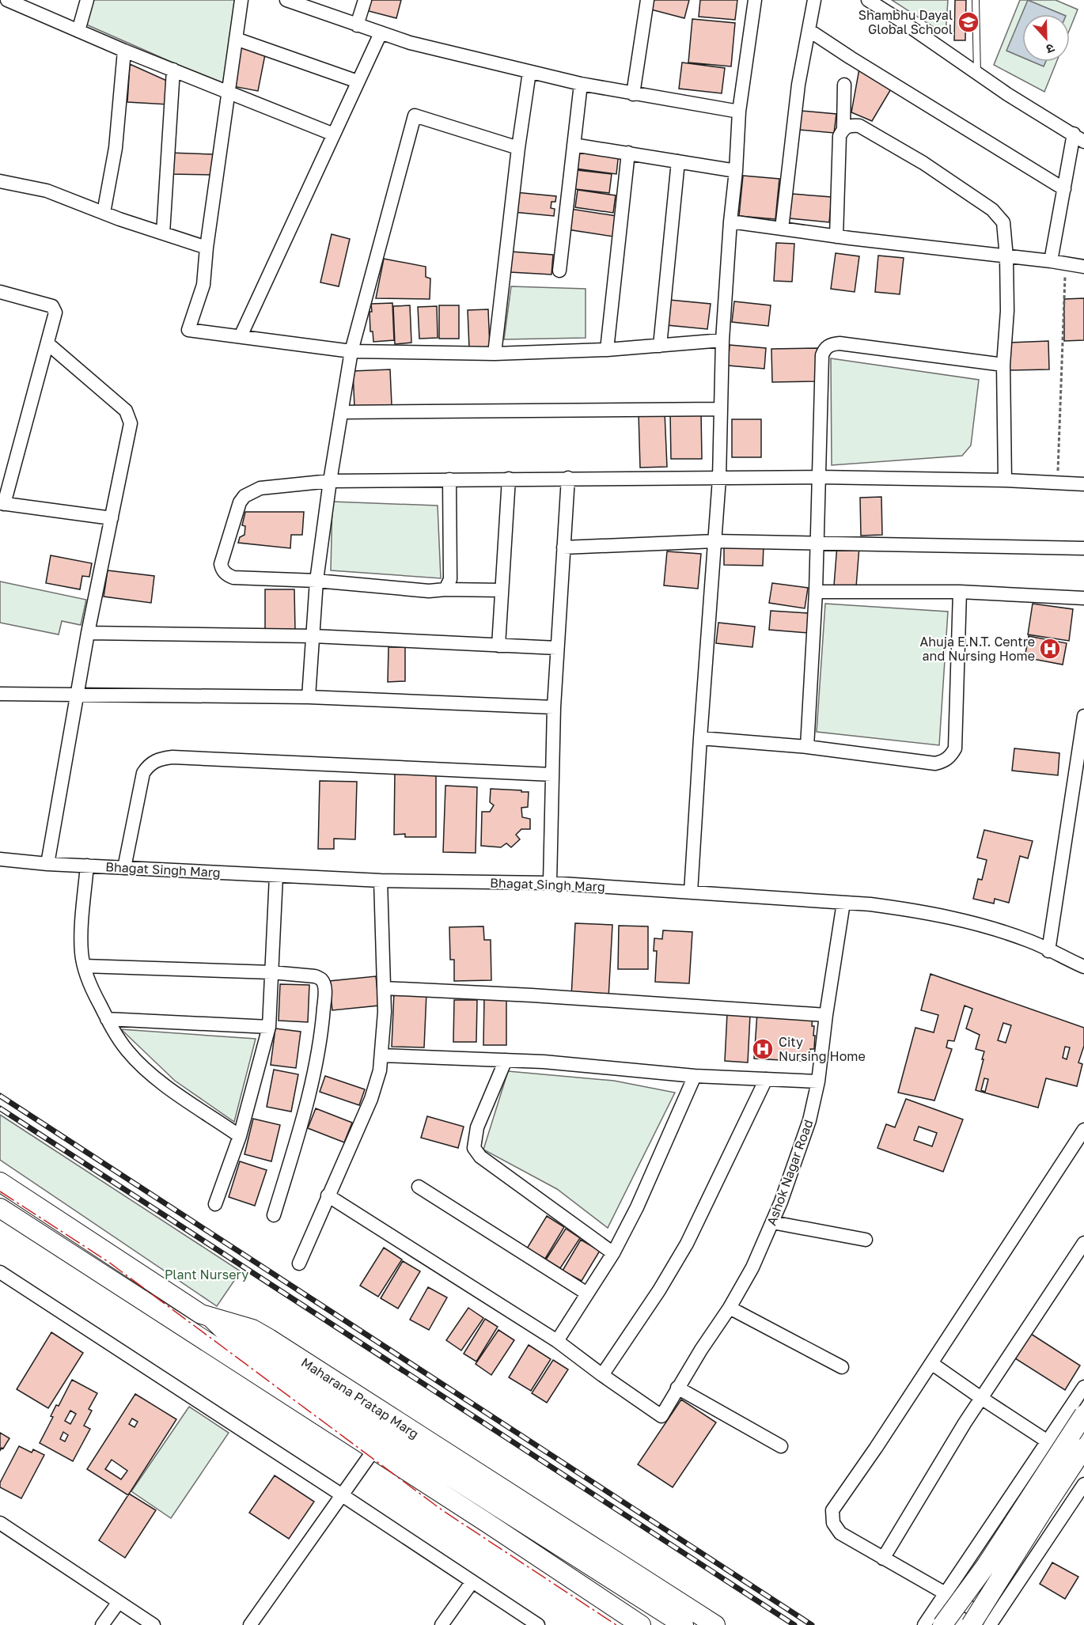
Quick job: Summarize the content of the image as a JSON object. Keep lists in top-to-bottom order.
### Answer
{
  "streets": {
    "main road": ["Maharana Pratap Marg"],
    "street": ["Bhagat Singh Marg", "Ashok Nagar Road"]
  },
  "crossings": [
    ["Bhagat Singh Marg", "Ashok Nagar Road"]
  ],
  "parks": ["Plant Nursery"],
  "places": {
    "school or university": ["Shambhu Dayal Global School"],
    "hospital": ["Ahuja E.N.T. Centre and Nursing Home", "City Nursing Home"]
  },
  "north": "bottom"
}
